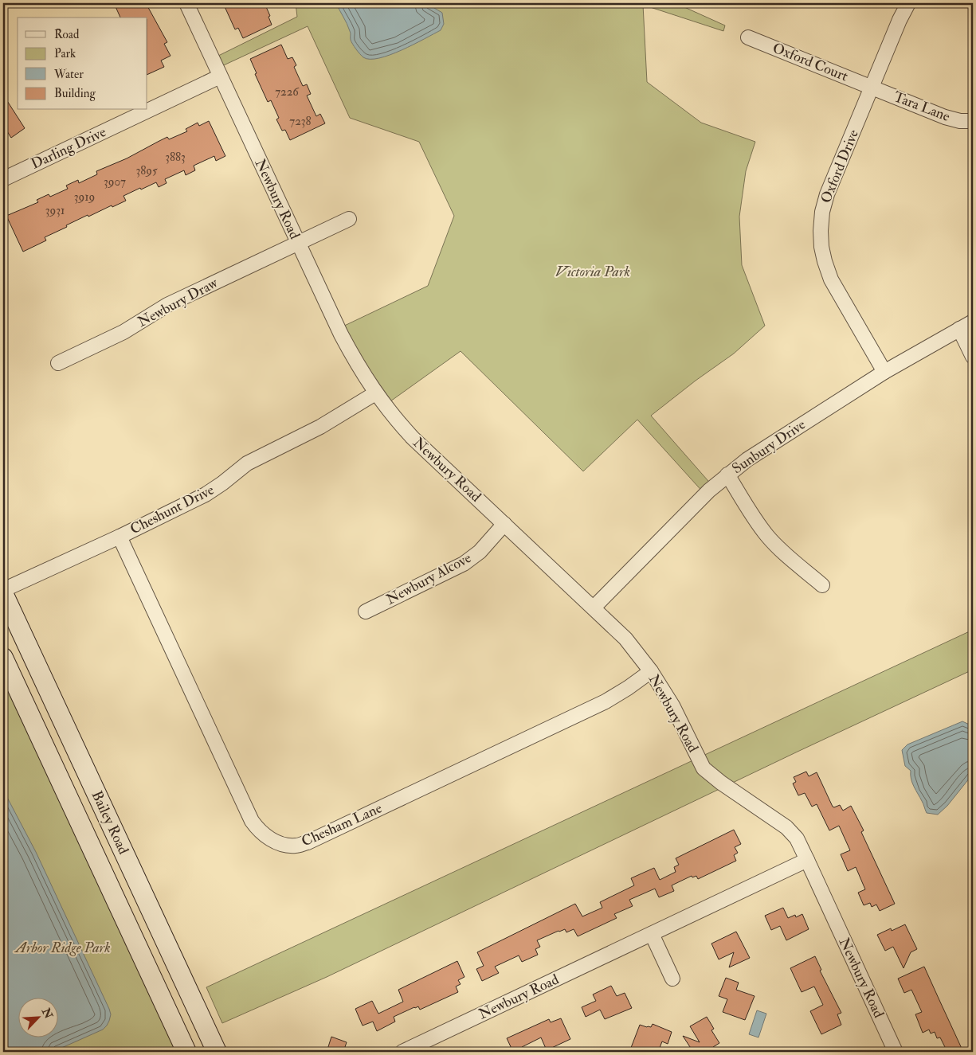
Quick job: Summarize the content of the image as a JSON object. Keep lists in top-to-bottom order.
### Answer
{
  "streets": {
    "main road": ["Bailey Road"],
    "street": [
      "Oxford Court",
      "Tara Lane",
      "Darling Drive",
      "Oxford Drive",
      "Newbury Road",
      "Newbury Draw",
      "Sunbury Drive",
      "Cheshunt Drive",
      "Newbury Alcove",
      "Chesham Lane"
    ]
  },
  "crossings": [
    ["Oxford Court", "Tara Lane"],
    ["Oxford Court", "Oxford Drive"],
    ["Tara Lane", "Oxford Drive"],
    ["Darling Drive", "Newbury Road"],
    ["Oxford Drive", "Sunbury Drive"],
    ["Newbury Road", "Newbury Draw"],
    ["Newbury Road", "Sunbury Drive"],
    ["Newbury Road", "Cheshunt Drive"],
    ["Newbury Road", "Newbury Alcove"],
    ["Newbury Road", "Chesham Lane"],
    ["Cheshunt Drive", "Bailey Road"],
    ["Cheshunt Drive", "Chesham Lane"]
  ],
  "parks": ["Victoria Park", "Arbor Ridge Park"],
  "house_numbers": [
    "7226",
    "7238",
    "3883",
    "3895",
    "3907",
    "3919",
    "3931"
  ],
  "legend": [
    "Road",
    "Park",
    "Water",
    "Building"
  ],
  "north": "top right"
}
